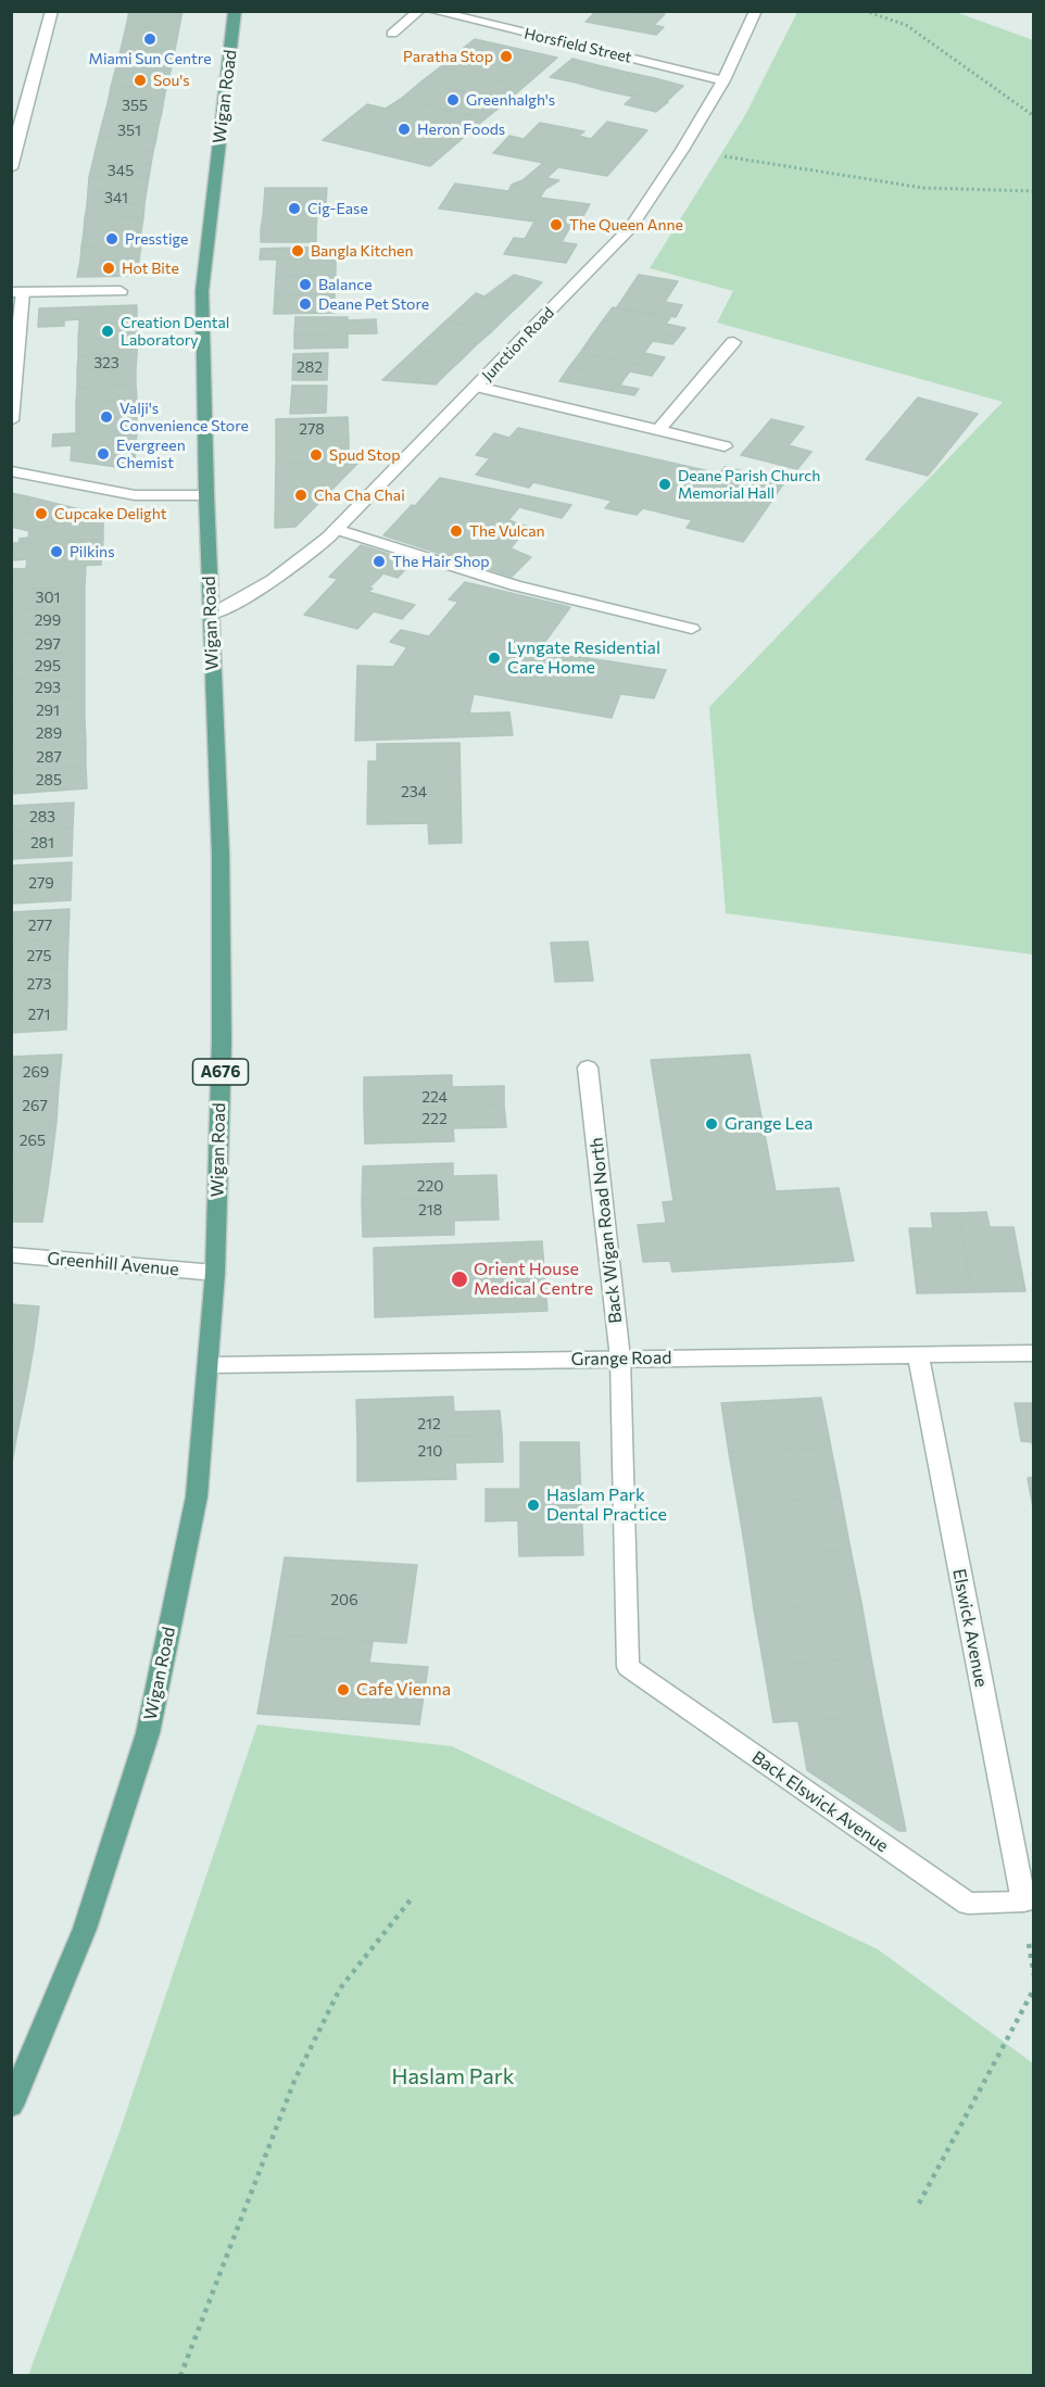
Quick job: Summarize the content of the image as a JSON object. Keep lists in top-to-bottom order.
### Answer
{
  "streets": {
    "main road": ["Wigan Road", "A676"],
    "street": [
      "Horsfield Street",
      "Junction Road",
      "Back Wigan Road North",
      "Greenhill Avenue",
      "Grange Road",
      "Elswick Avenue",
      "Back Elswick Avenue"
    ]
  },
  "crossings": [
    ["Horsfield Street", "Junction Road"],
    ["Wigan Road", "Junction Road"],
    ["Wigan Road", "Greenhill Avenue"],
    ["Wigan Road", "Grange Road"],
    ["Back Wigan Road North", "Grange Road"],
    ["Back Wigan Road North", "Back Elswick Avenue"],
    ["Grange Road", "Elswick Avenue"],
    ["Elswick Avenue", "Back Elswick Avenue"]
  ],
  "parks": ["Haslam Park"],
  "places": [
    "Miami Sun Centre",
    "Paratha Stop",
    "Sou's",
    "Greenhalgh's",
    "Heron Foods",
    "Cig-Ease",
    "The Queen Anne",
    "Presstige",
    "Bangla Kitchen",
    "Hot Bite",
    "Balance",
    "Deane Pet Store",
    "Creation Dental Laboratory",
    "Valji's Convenience Store",
    "Evergreen Chemist",
    "Spud Stop",
    "Deane Parish Church Memorial Hall",
    "Cha Cha Chai",
    "Cupcake Delight",
    "The Vulcan",
    "Pilkins",
    "The Hair Shop",
    "Lyngate Residential Care Home",
    "Grange Lea",
    "Orient House Medical Centre",
    "Haslam Park Dental Practice",
    "Cafe Vienna"
  ],
  "house_numbers": [
    "355",
    "351",
    "345",
    "341",
    "323",
    "282",
    "278",
    "301",
    "299",
    "297",
    "295",
    "293",
    "291",
    "289",
    "287",
    "285",
    "234",
    "283",
    "281",
    "279",
    "277",
    "275",
    "273",
    "271",
    "269",
    "224",
    "267",
    "222",
    "265",
    "220",
    "218",
    "212",
    "210",
    "206"
  ]
}
